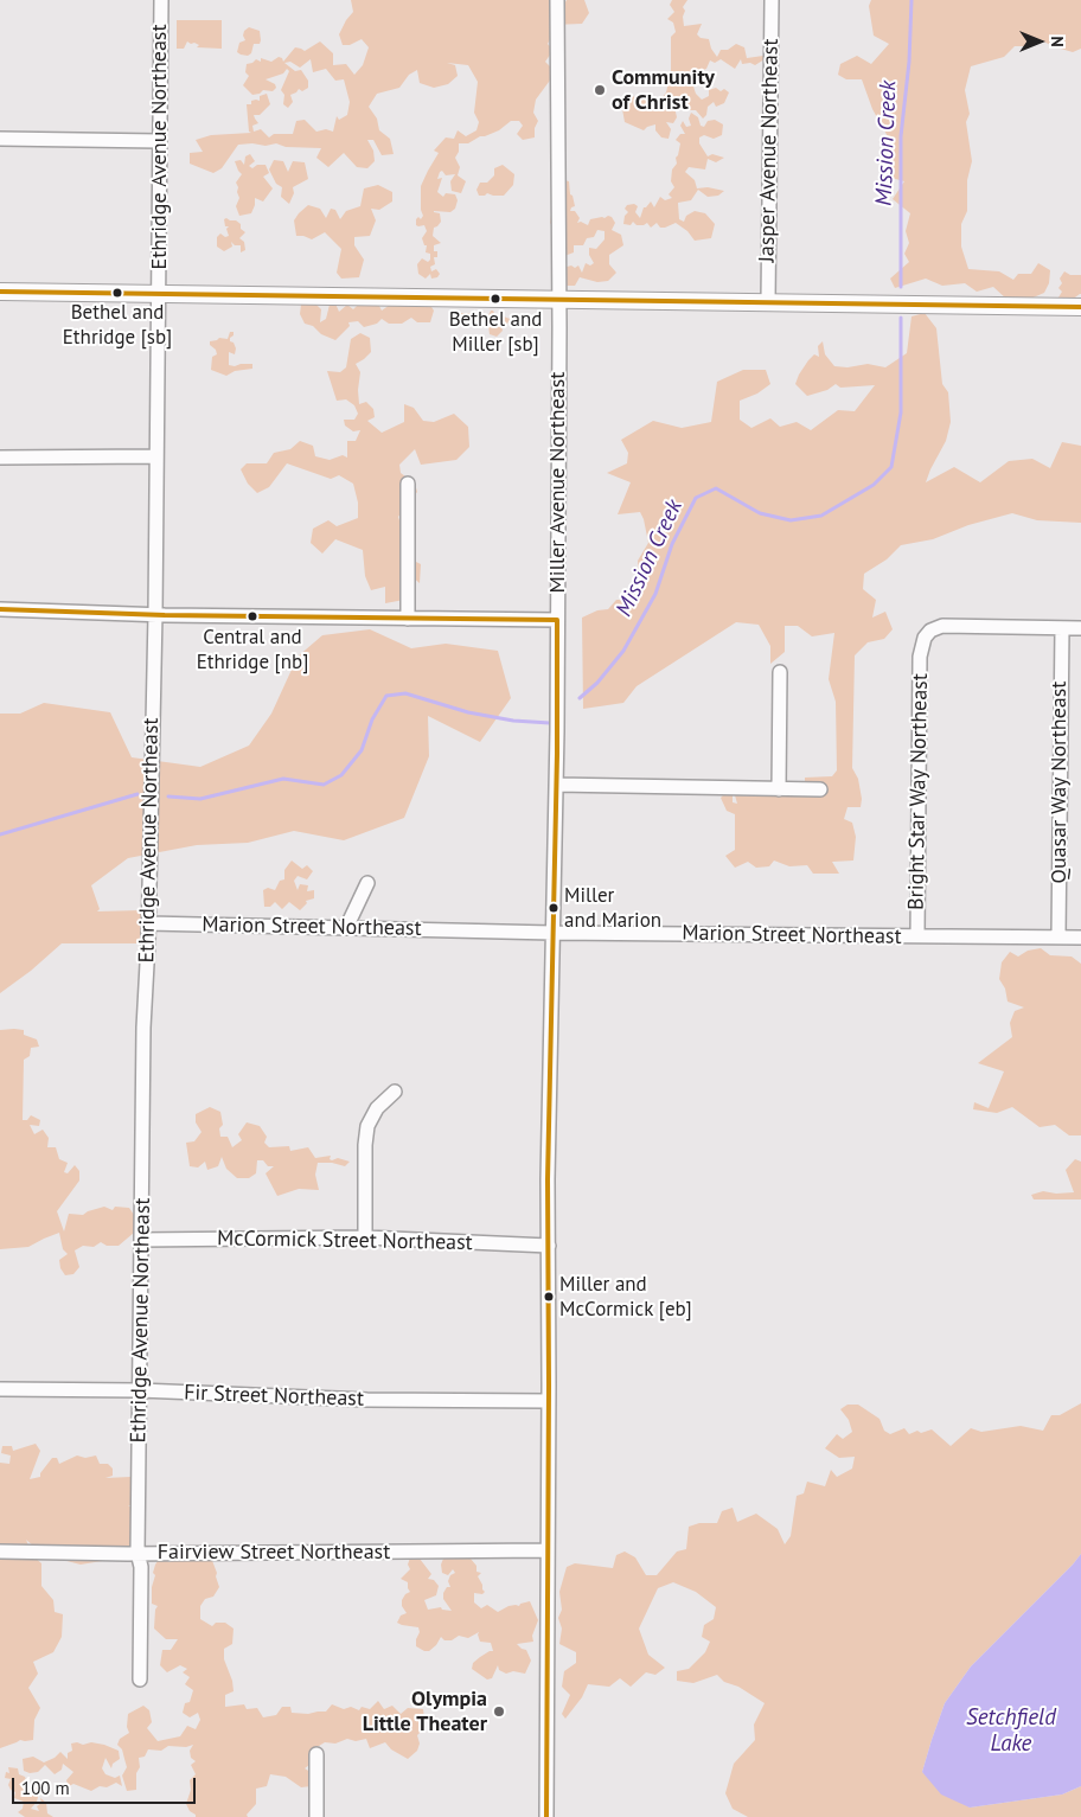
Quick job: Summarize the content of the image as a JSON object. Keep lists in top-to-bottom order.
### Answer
{
  "streets": {
    "street": [
      "Ethridge Avenue Northeast",
      "Jasper Avenue Northeast",
      "Miller Avenue Northeast",
      "Quasar Way Northeast",
      "Bright Star Way Northeast",
      "Marion Street Northeast",
      "McCormick Street Northeast",
      "Fir Street Northeast",
      "Fairview Street Northeast"
    ]
  },
  "crossings": [
    ["Ethridge Avenue Northeast", "Marion Street Northeast"],
    ["Ethridge Avenue Northeast", "McCormick Street Northeast"],
    ["Ethridge Avenue Northeast", "Fir Street Northeast"],
    ["Ethridge Avenue Northeast", "Fairview Street Northeast"],
    ["Miller Avenue Northeast", "Marion Street Northeast"],
    ["Miller Avenue Northeast", "McCormick Street Northeast"],
    ["Miller Avenue Northeast", "Fir Street Northeast"],
    ["Miller Avenue Northeast", "Fairview Street Northeast"],
    ["Quasar Way Northeast", "Bright Star Way Northeast"],
    ["Quasar Way Northeast", "Marion Street Northeast"],
    ["Bright Star Way Northeast", "Marion Street Northeast"]
  ],
  "water": ["Mission Creek", "Setchfield Lake"],
  "places": [
    "Community of Christ",
    "Bethel and Ethridge [sb]",
    "Bethel and Miller [sb]",
    "Central and Ethridge [nb]",
    "Miller and Marion",
    "Miller and McCormick [eb]",
    "Olympia Little Theater"
  ],
  "scale_bar": "100 m",
  "north": "right"
}
